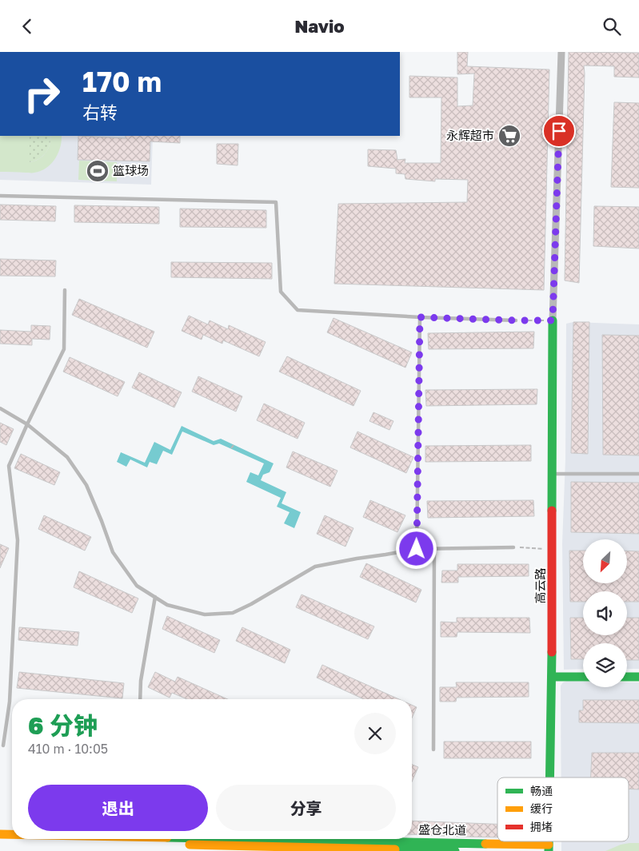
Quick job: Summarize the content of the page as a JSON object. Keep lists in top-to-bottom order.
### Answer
{
  "streets": {
    "street": ["高云路", "盛仓北道"]
  },
  "places": {
    "supermarket": ["永辉超市"],
    "sports": ["篮球场"]
  },
  "legend": ["畅通", "缓行", "拥堵"],
  "north": "bottom left",
  "page": {
    "header": "Navio",
    "turn": ["170 m", "右转"],
    "heading": ["6 分钟", "410 m · 10:05"],
    "buttons": ["退出", "分享"]
  }
}
